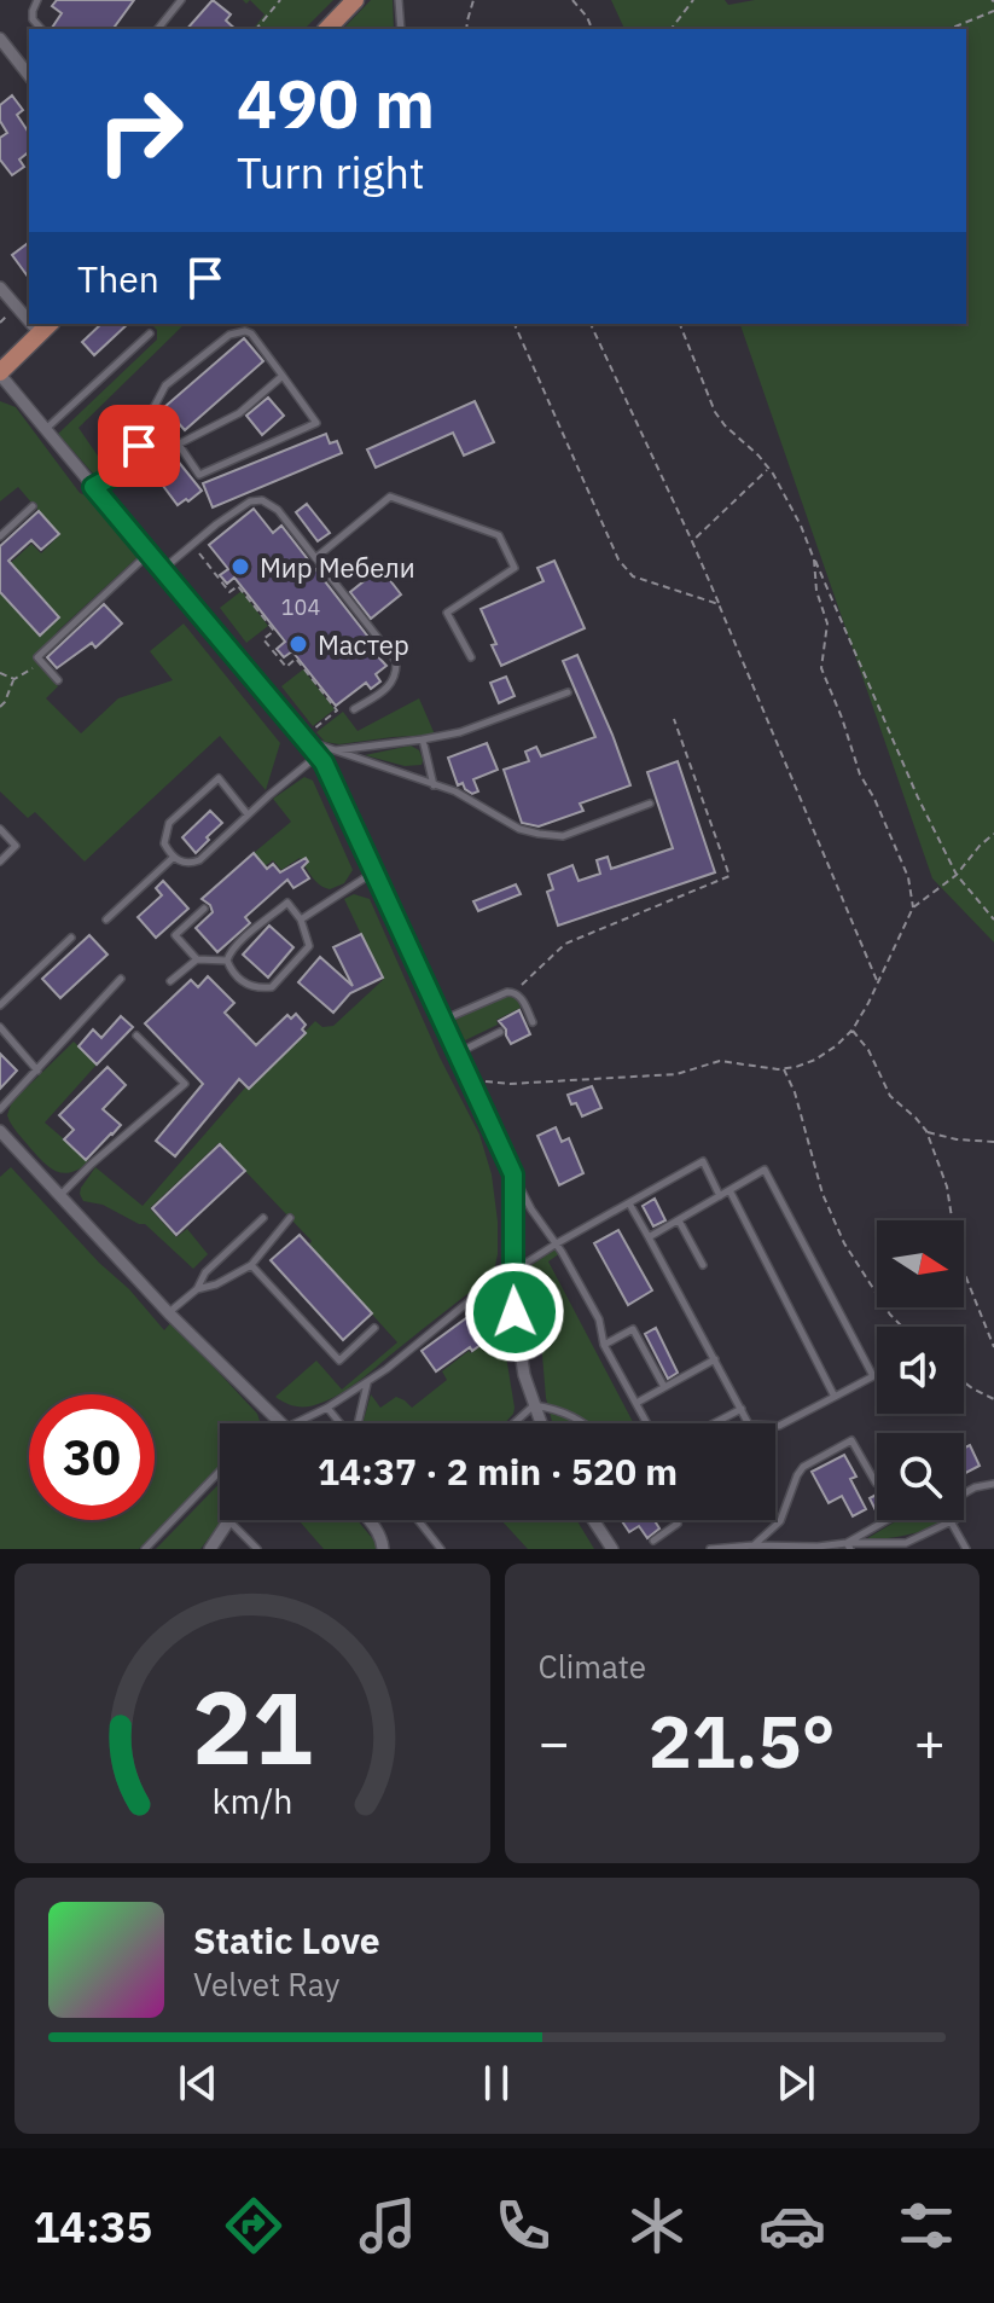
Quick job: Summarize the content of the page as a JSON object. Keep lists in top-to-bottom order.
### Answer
{
  "places": ["Мир Мебели", "Мастер"],
  "house_numbers": ["104"],
  "north": "right",
  "page": {
    "turn": ["490 m", "Turn right"],
    "then": "Then",
    "limit": "30",
    "trip": "14:37 · 2 min · 520 m",
    "tile": "Climate",
    "heat": ["−", "21.5°", "+"],
    "song": ["Static Love", "Velvet Ray"],
    "tabs": "14:35",
    "gauge": ["21", "km/h"]
  }
}
